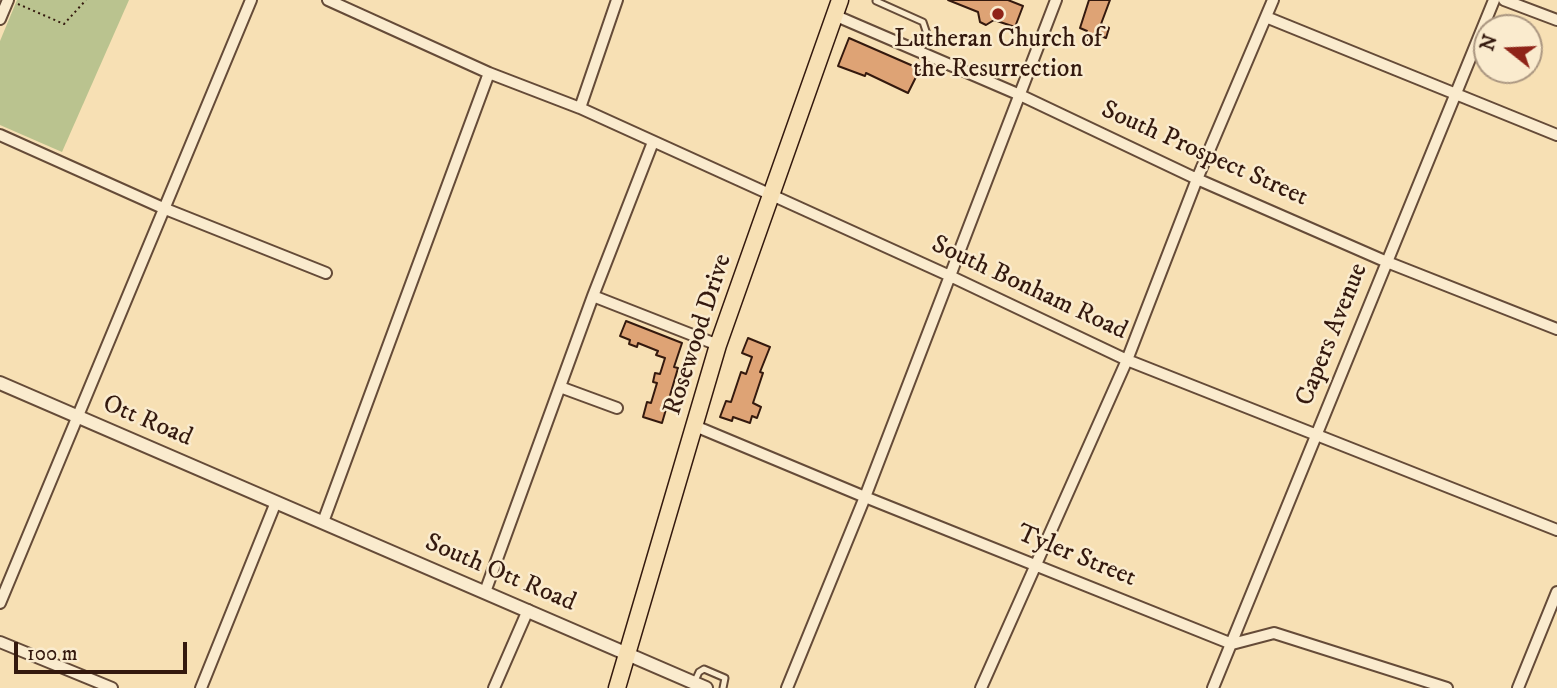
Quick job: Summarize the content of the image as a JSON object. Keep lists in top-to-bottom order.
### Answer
{
  "streets": {
    "main road": ["Rosewood Drive"],
    "street": [
      "South Prospect Street",
      "South Bonham Road",
      "Capers Avenue",
      "Ott Road",
      "Tyler Street",
      "South Ott Road"
    ]
  },
  "crossings": [
    ["South Prospect Street", "Rosewood Drive"],
    ["South Prospect Street", "Capers Avenue"],
    ["South Bonham Road", "Rosewood Drive"],
    ["South Bonham Road", "Capers Avenue"],
    ["Rosewood Drive", "Tyler Street"],
    ["Rosewood Drive", "South Ott Road"],
    ["Capers Avenue", "Tyler Street"],
    ["Ott Road", "South Ott Road"]
  ],
  "places": ["Lutheran Church of the Resurrection"],
  "scale_bar": "100 m",
  "north": "left"
}
